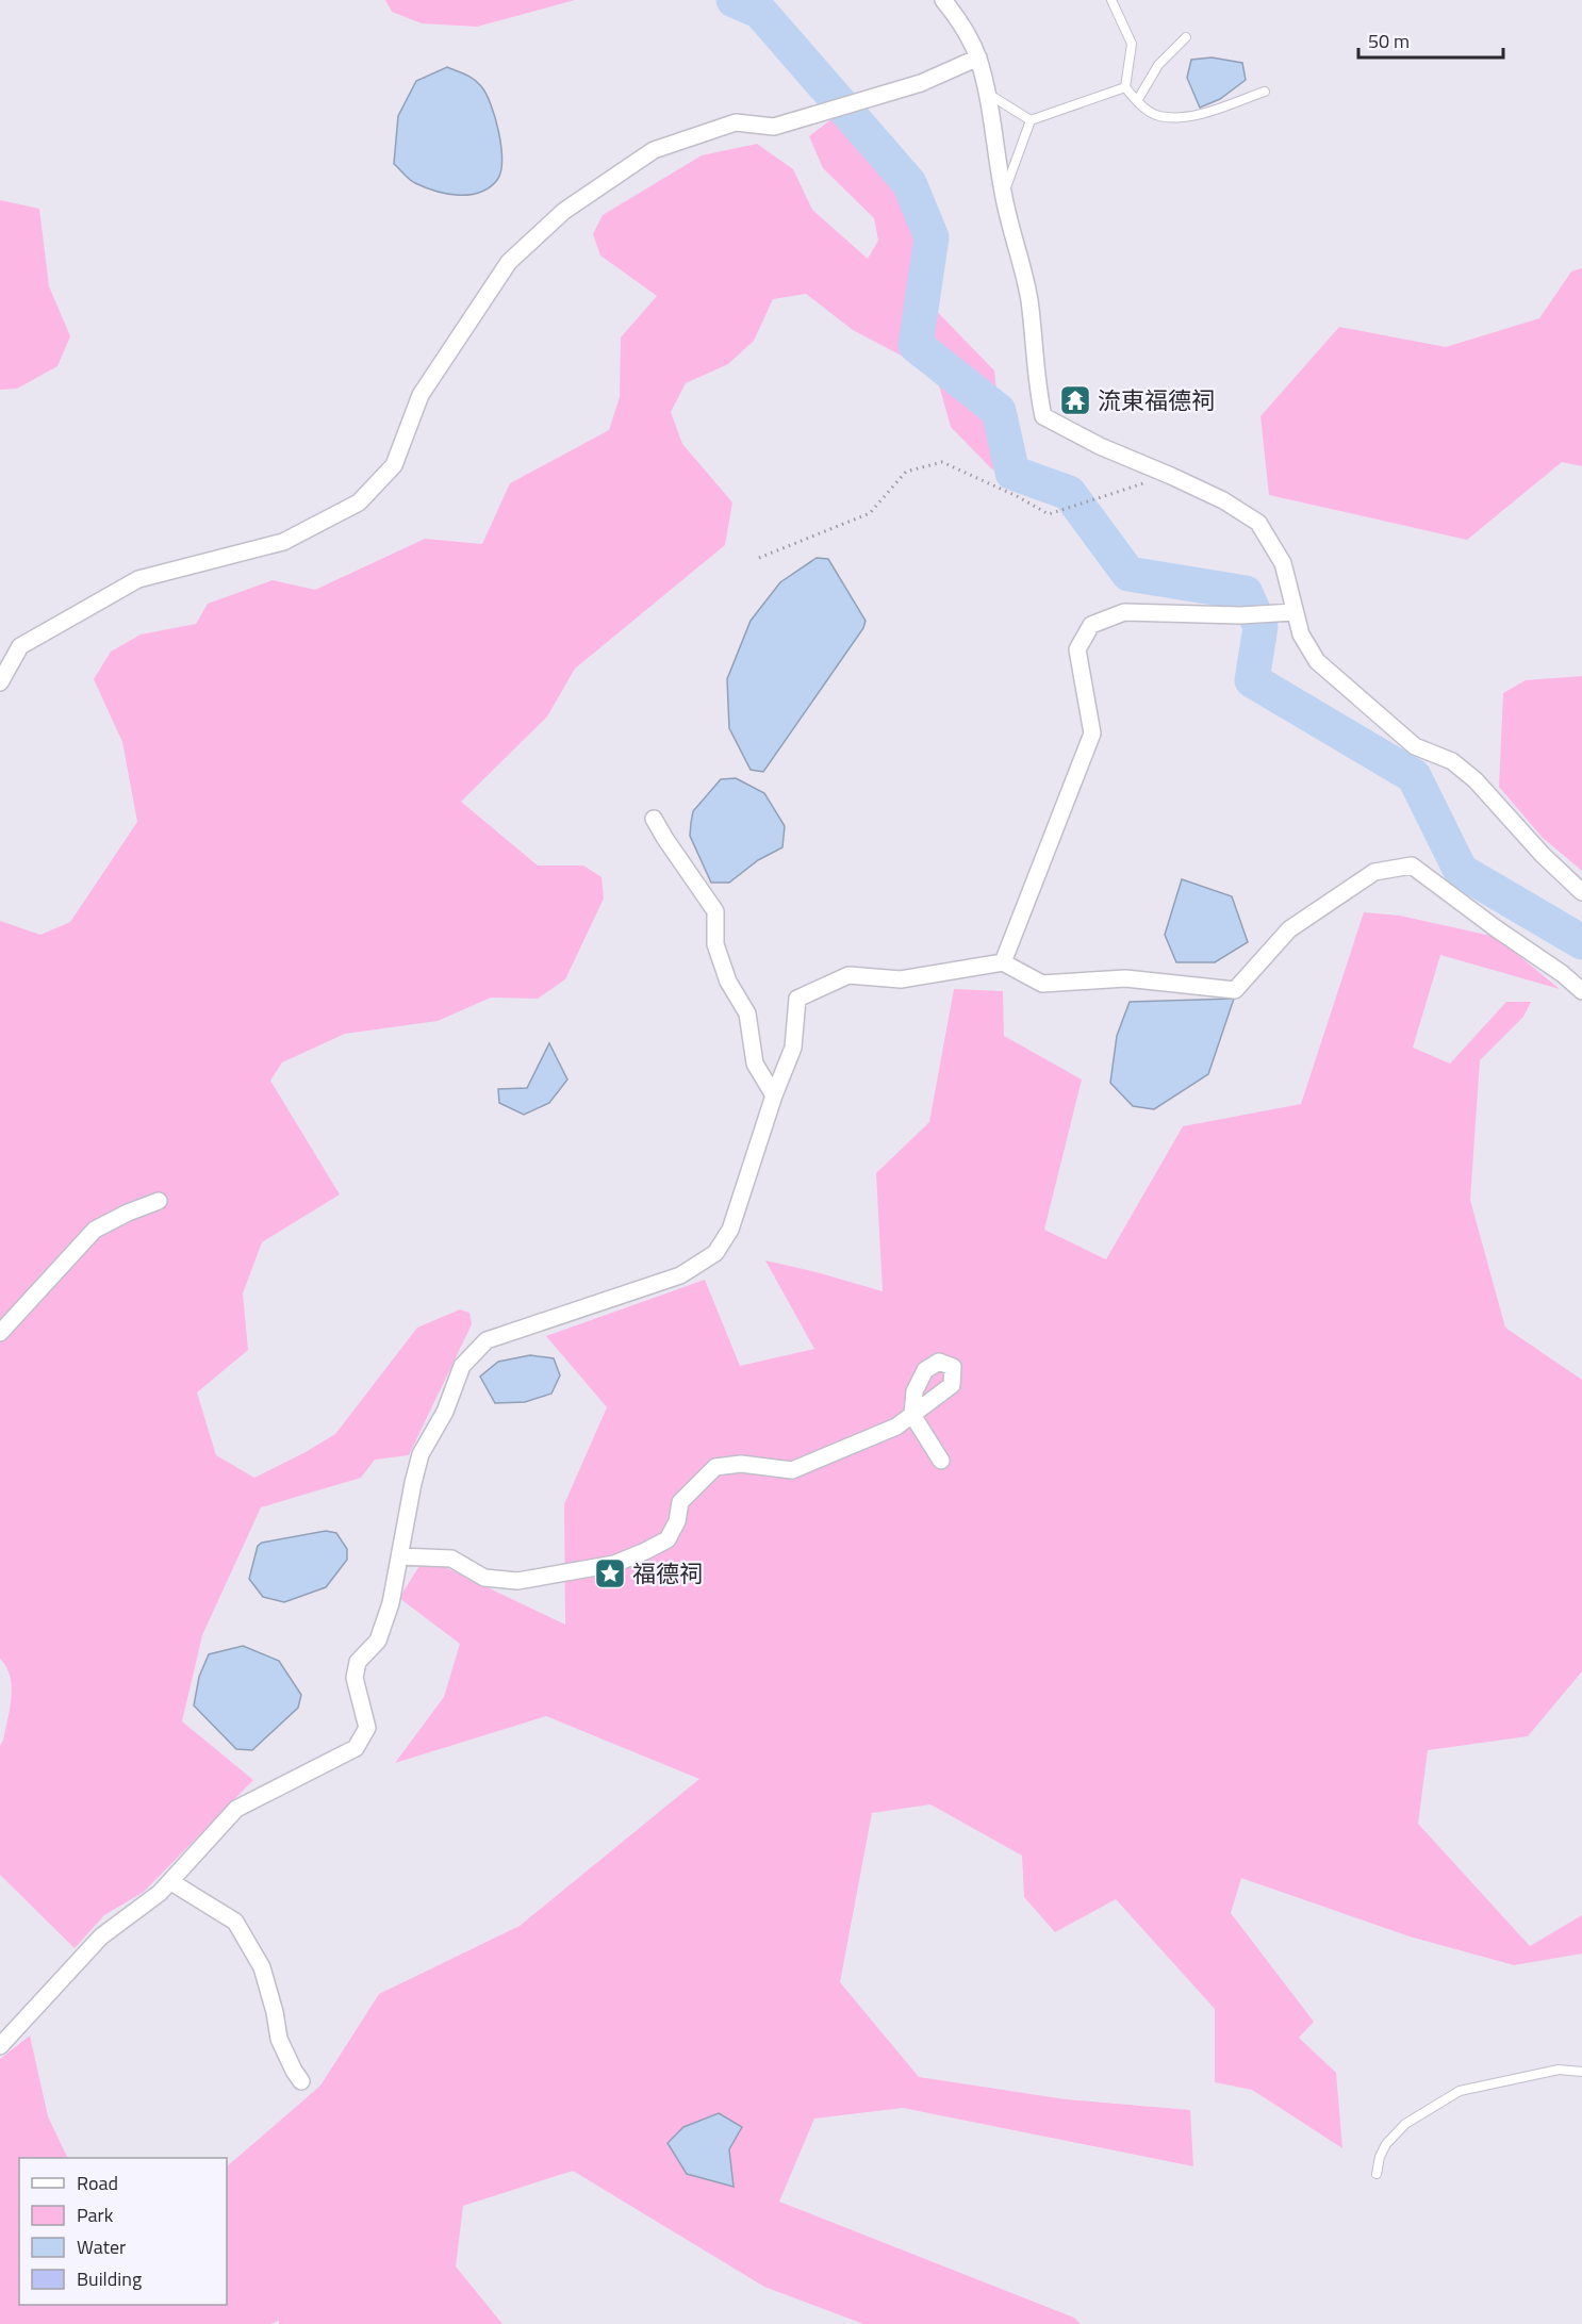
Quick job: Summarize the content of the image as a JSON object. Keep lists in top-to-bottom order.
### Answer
{
  "places": {
    "temple": ["流東福德祠"],
    "place": ["福德祠"]
  },
  "legend": [
    "Road",
    "Park",
    "Water",
    "Building"
  ],
  "scale_bar": "50 m"
}
